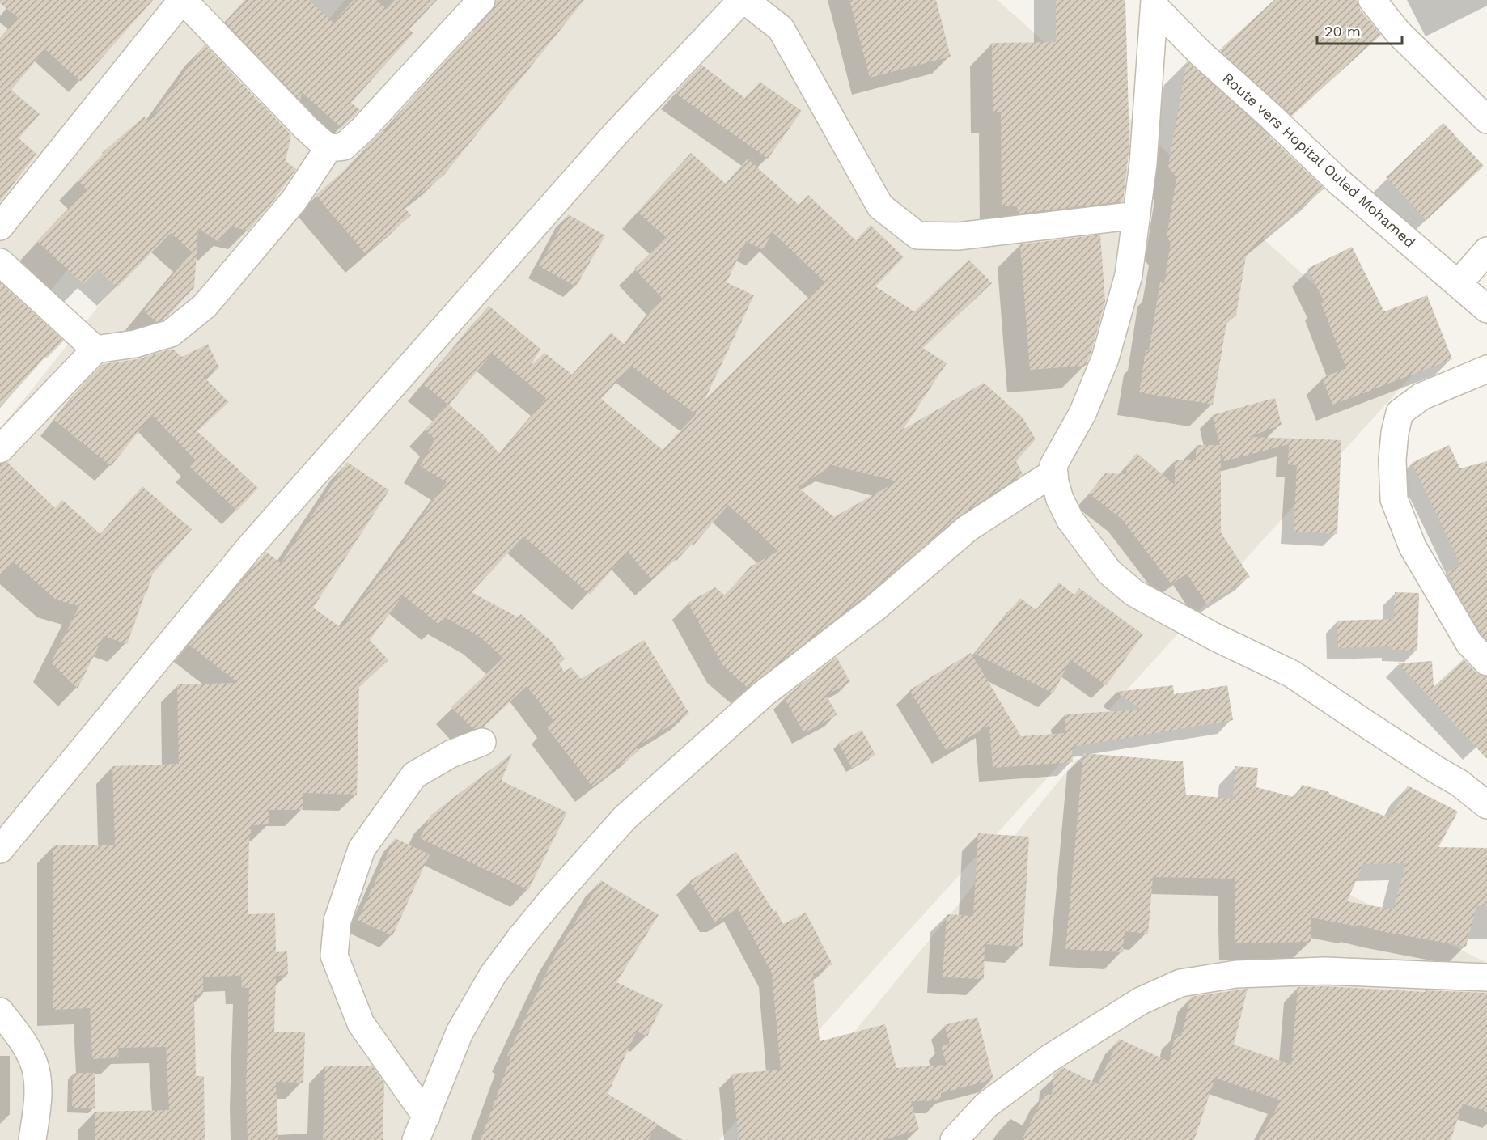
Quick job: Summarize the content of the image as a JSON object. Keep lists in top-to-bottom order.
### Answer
{
  "streets": {
    "street": ["Route vers Hopital Ouled Mohamed"]
  },
  "scale_bar": "20 m"
}
